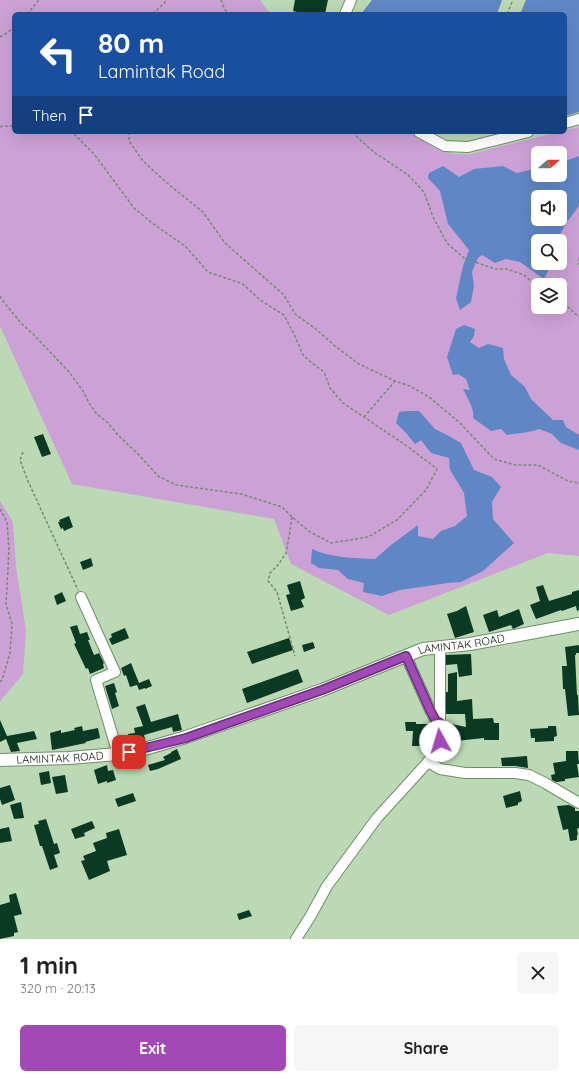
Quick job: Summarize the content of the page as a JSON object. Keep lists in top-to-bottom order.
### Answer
{
  "streets": {
    "main road": ["LAMINTAK ROAD"]
  },
  "north": "right",
  "page": {
    "turn": ["80 m", "Lamintak Road"],
    "then": "Then",
    "heading": ["1 min", "320 m · 20:13"],
    "buttons": ["Exit", "Share"]
  }
}
